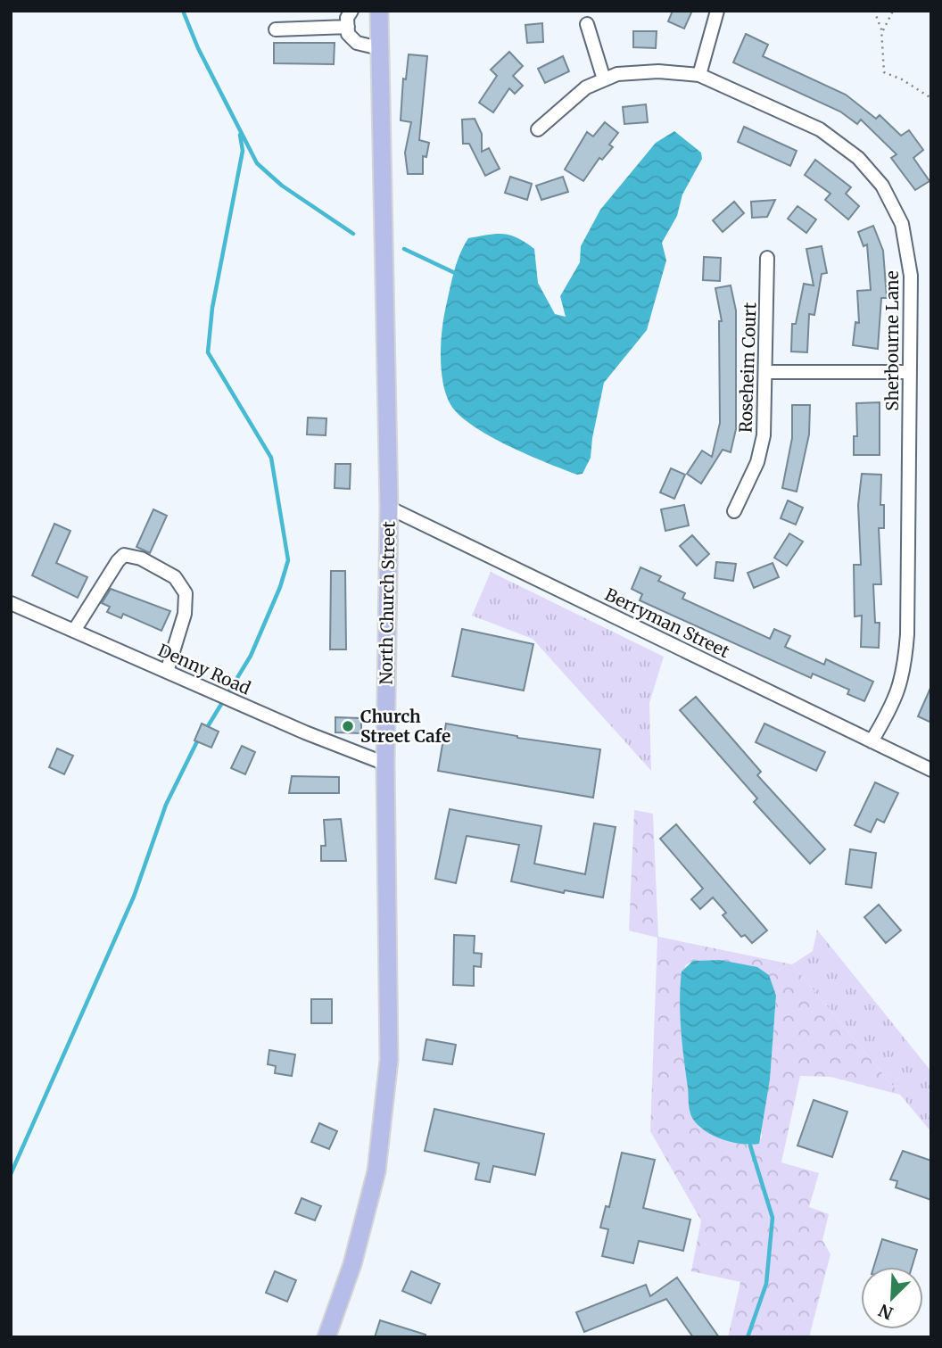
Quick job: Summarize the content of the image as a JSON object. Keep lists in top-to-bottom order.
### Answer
{
  "streets": {
    "main road": ["North Church Street"],
    "street": [
      "Sherbourne Lane",
      "Roseheim Court",
      "Berryman Street",
      "Denny Road"
    ]
  },
  "crossings": [
    ["Sherbourne Lane", "Berryman Street"],
    ["North Church Street", "Berryman Street"],
    ["North Church Street", "Denny Road"]
  ],
  "places": ["Church Street Cafe"],
  "north": "bottom left"
}
